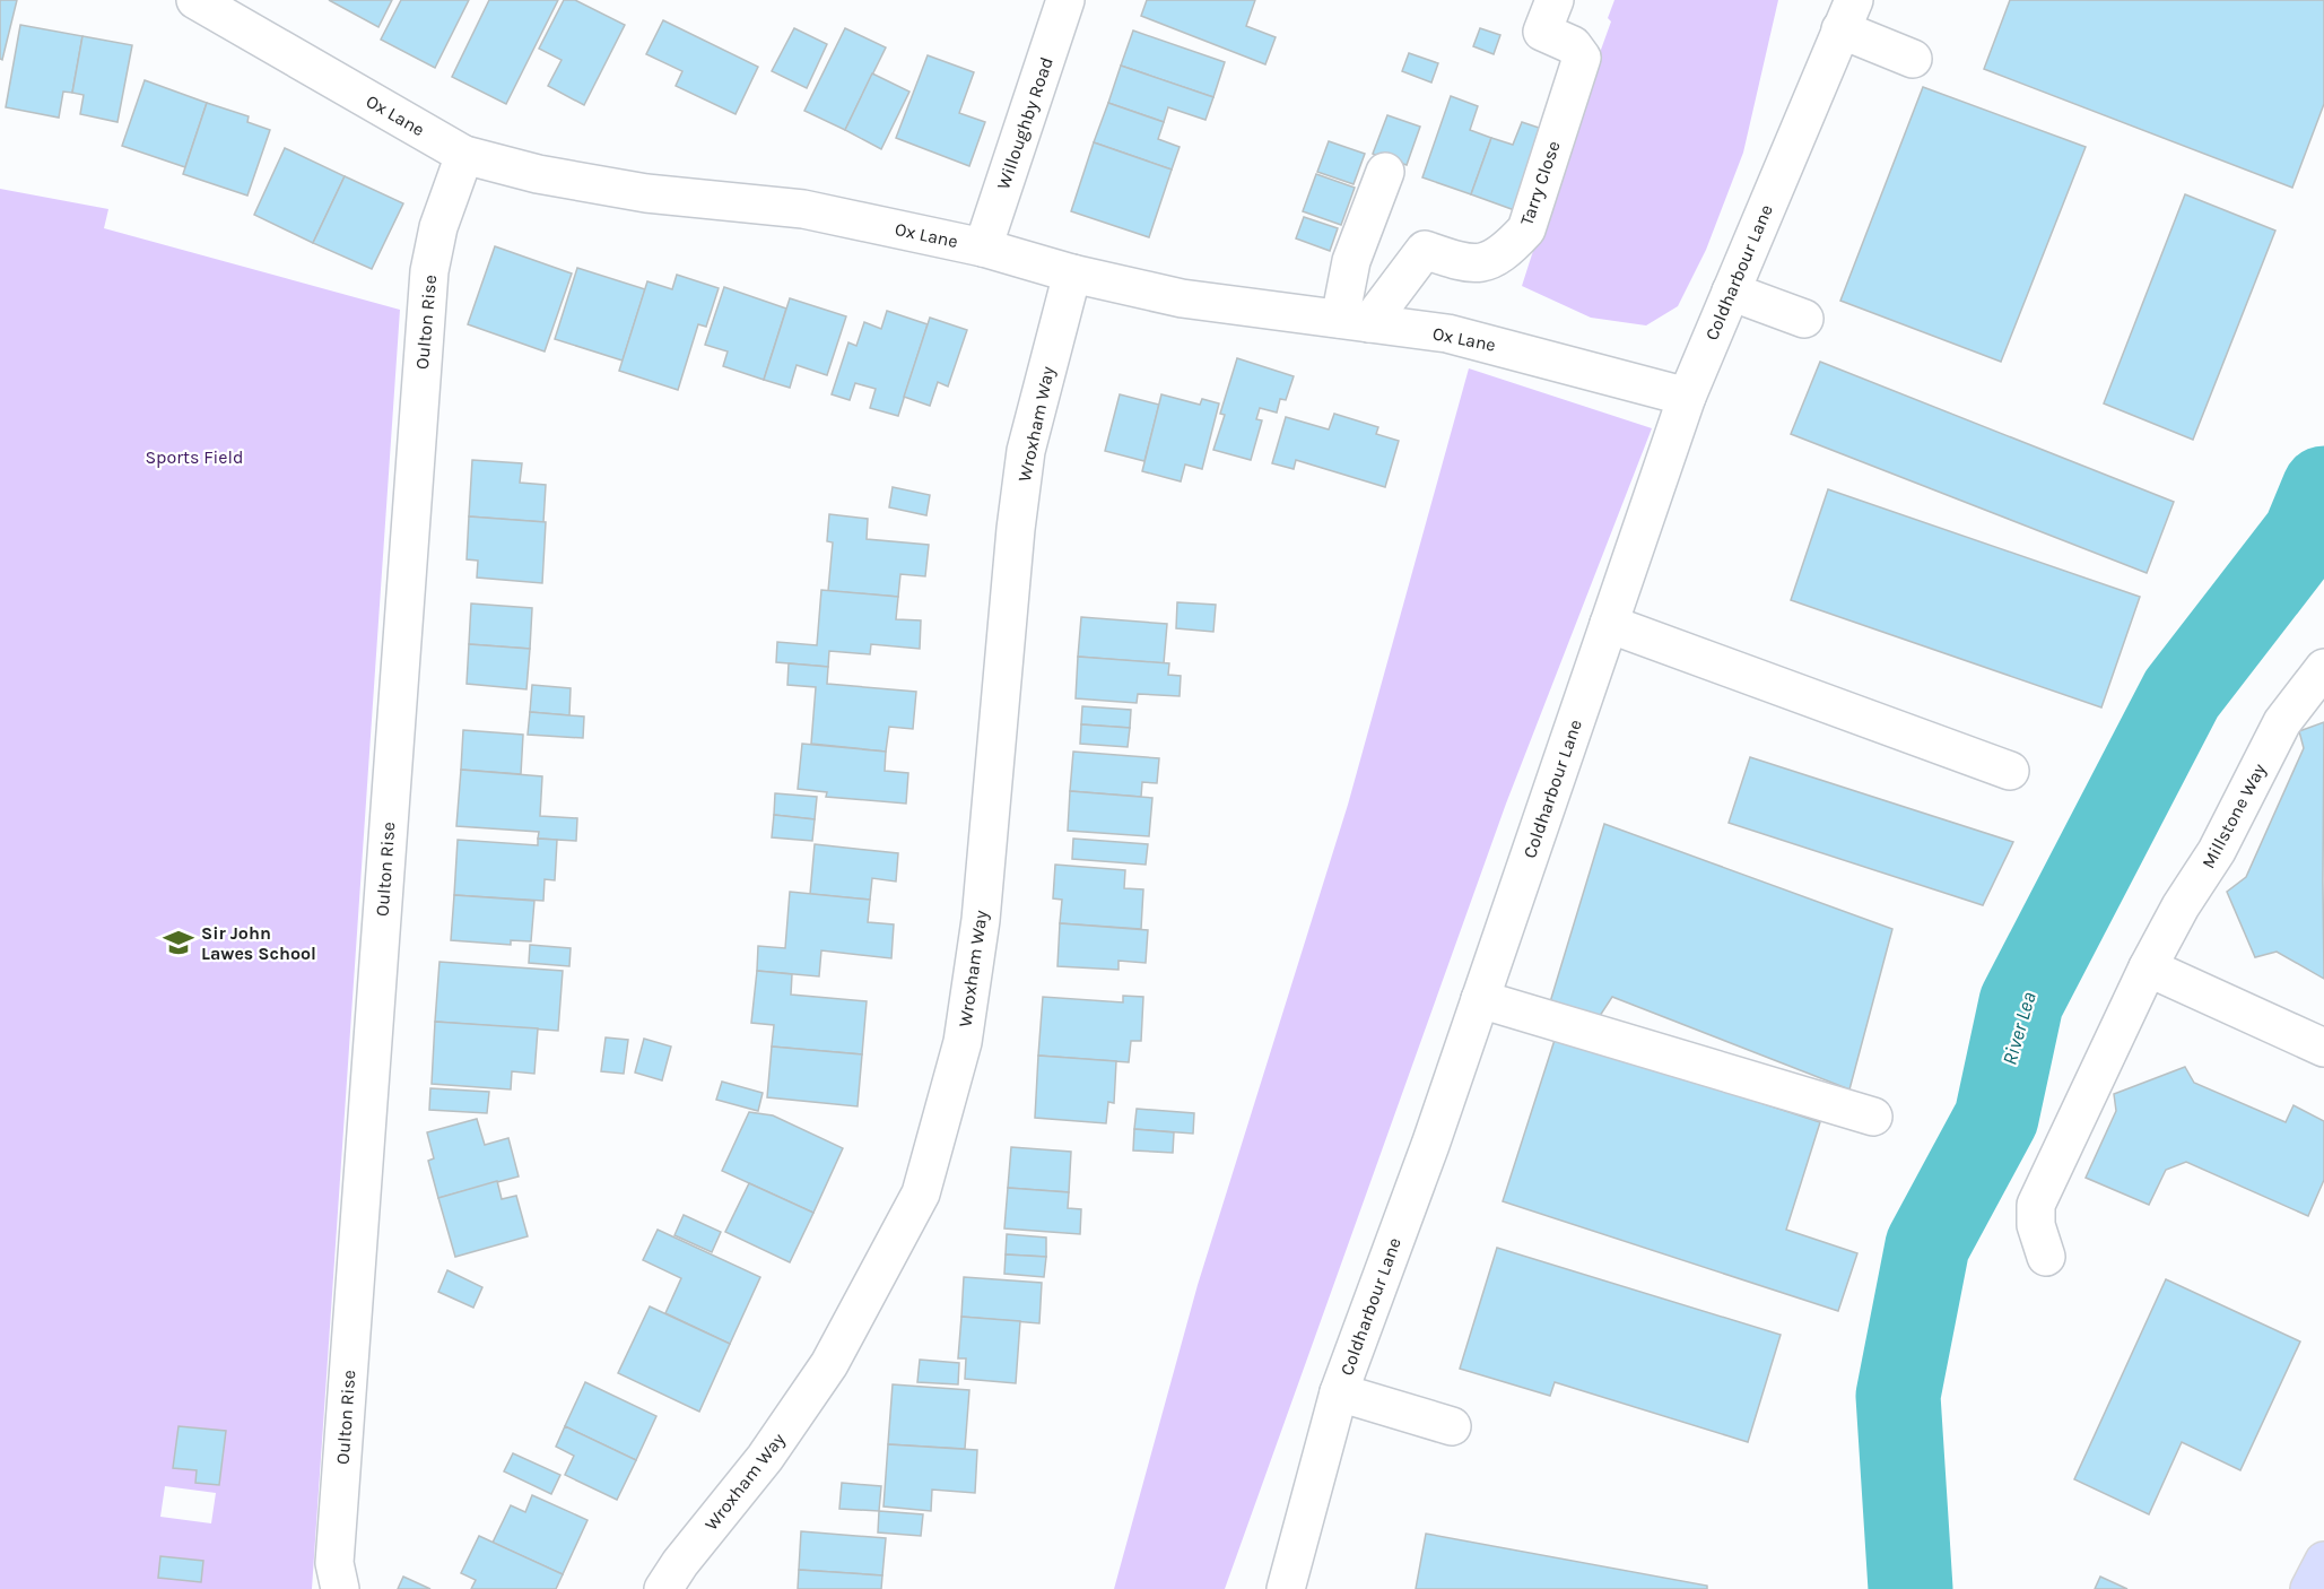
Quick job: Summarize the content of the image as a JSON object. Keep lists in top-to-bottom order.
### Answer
{
  "streets": {
    "street": [
      "Ox Lane",
      "Willoughby Road",
      "Tarry Close",
      "Coldharbour Lane",
      "Oulton Rise",
      "Wroxham Way",
      "Millstone Way"
    ]
  },
  "crossings": [
    ["Ox Lane", "Willoughby Road"],
    ["Ox Lane", "Tarry Close"],
    ["Ox Lane", "Coldharbour Lane"],
    ["Ox Lane", "Oulton Rise"],
    ["Ox Lane", "Wroxham Way"]
  ],
  "water": ["River Lea"],
  "parks": ["Sports Field"],
  "places": {
    "school or university": ["Sir John Lawes School"]
  }
}
